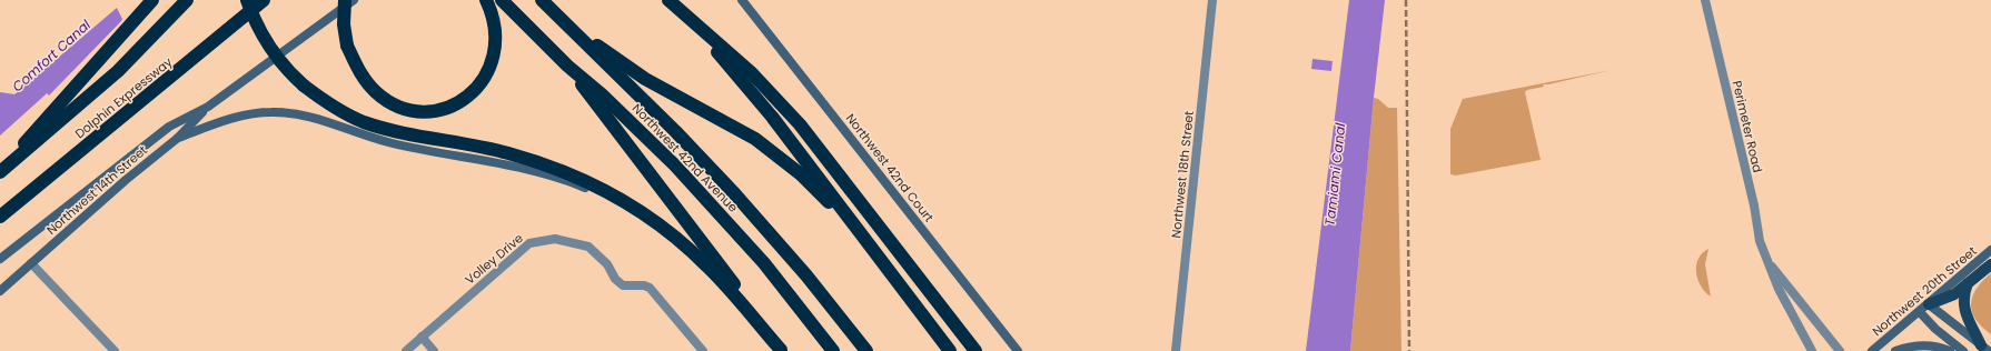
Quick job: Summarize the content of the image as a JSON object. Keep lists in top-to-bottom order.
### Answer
{
  "streets": {
    "highway": ["Dolphin Expressway", "Northwest 42nd Avenue"],
    "street": [
      "Perimeter Road",
      "Northwest 42nd Court",
      "Northwest 18th Street",
      "Northwest 14th Street",
      "Volley Drive",
      "Northwest 20th Street"
    ]
  },
  "water": ["Comfort Canal", "Tamiami Canal"]
}
